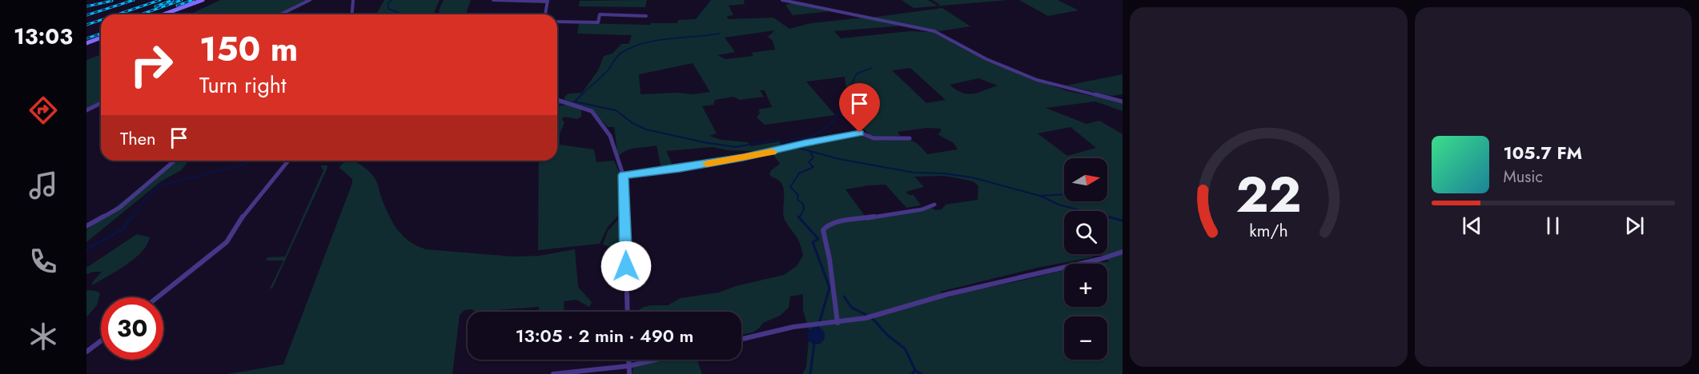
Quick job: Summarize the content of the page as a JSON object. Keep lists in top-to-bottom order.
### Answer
{
  "north": "right",
  "page": {
    "tabs": "13:03",
    "turn": ["150 m", "Turn right"],
    "then": "Then",
    "song": ["105.7 FM", "Music"],
    "map_buttons": ["+", "−"],
    "limit": "30",
    "trip": "13:05 · 2 min · 490 m",
    "gauge": ["22", "km/h"]
  }
}
